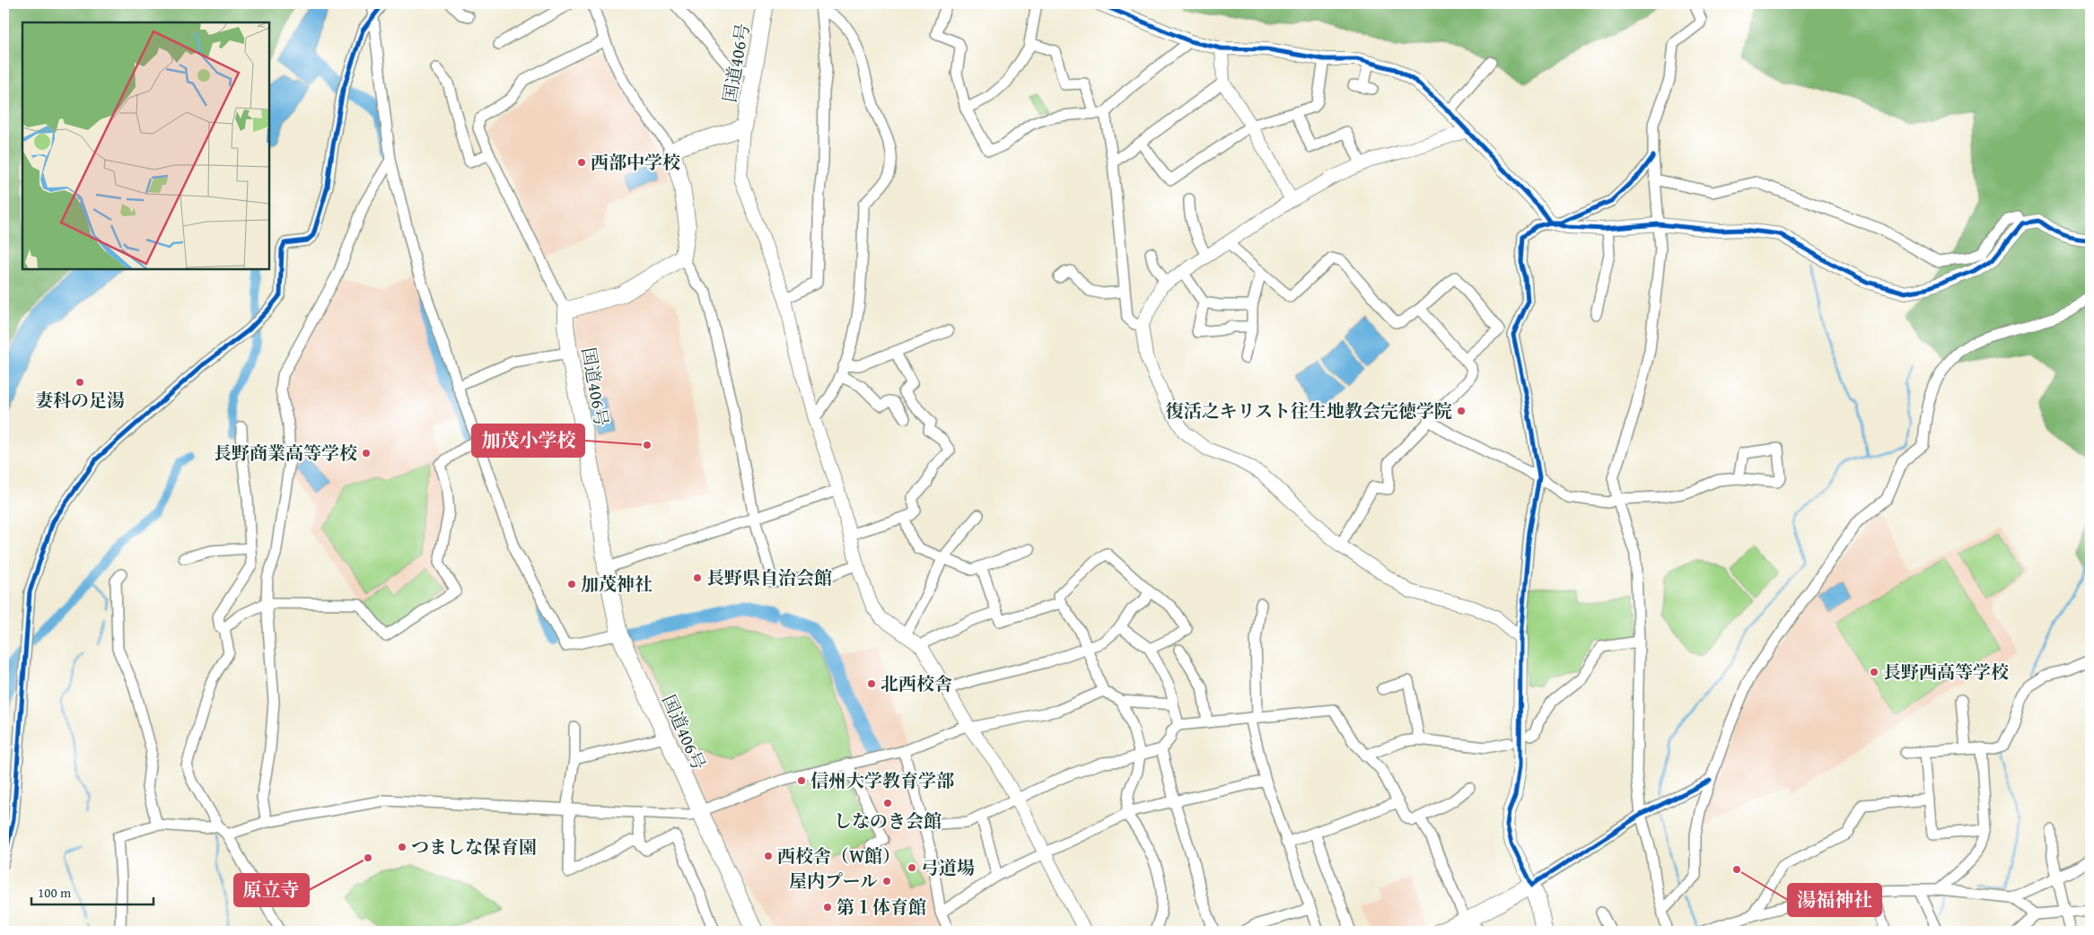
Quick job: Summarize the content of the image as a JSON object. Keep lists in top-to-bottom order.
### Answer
{
  "streets": {
    "main road": ["国道406号"]
  },
  "places": [
    "西部中学校",
    "妻科の足湯",
    "復活之キリスト往生地教会完徳学院",
    "加茂小学校",
    "長野商業高等学校",
    "長野県自治会館",
    "加茂神社",
    "長野西高等学校",
    "北西校舎",
    "信州大学教育学部",
    "しなのき会館",
    "つましな保育園",
    "西校舎（W館）",
    "原立寺",
    "弓道場",
    "湯福神社",
    "屋内プール",
    "第１体育館"
  ],
  "scale_bar": "100 m"
}
